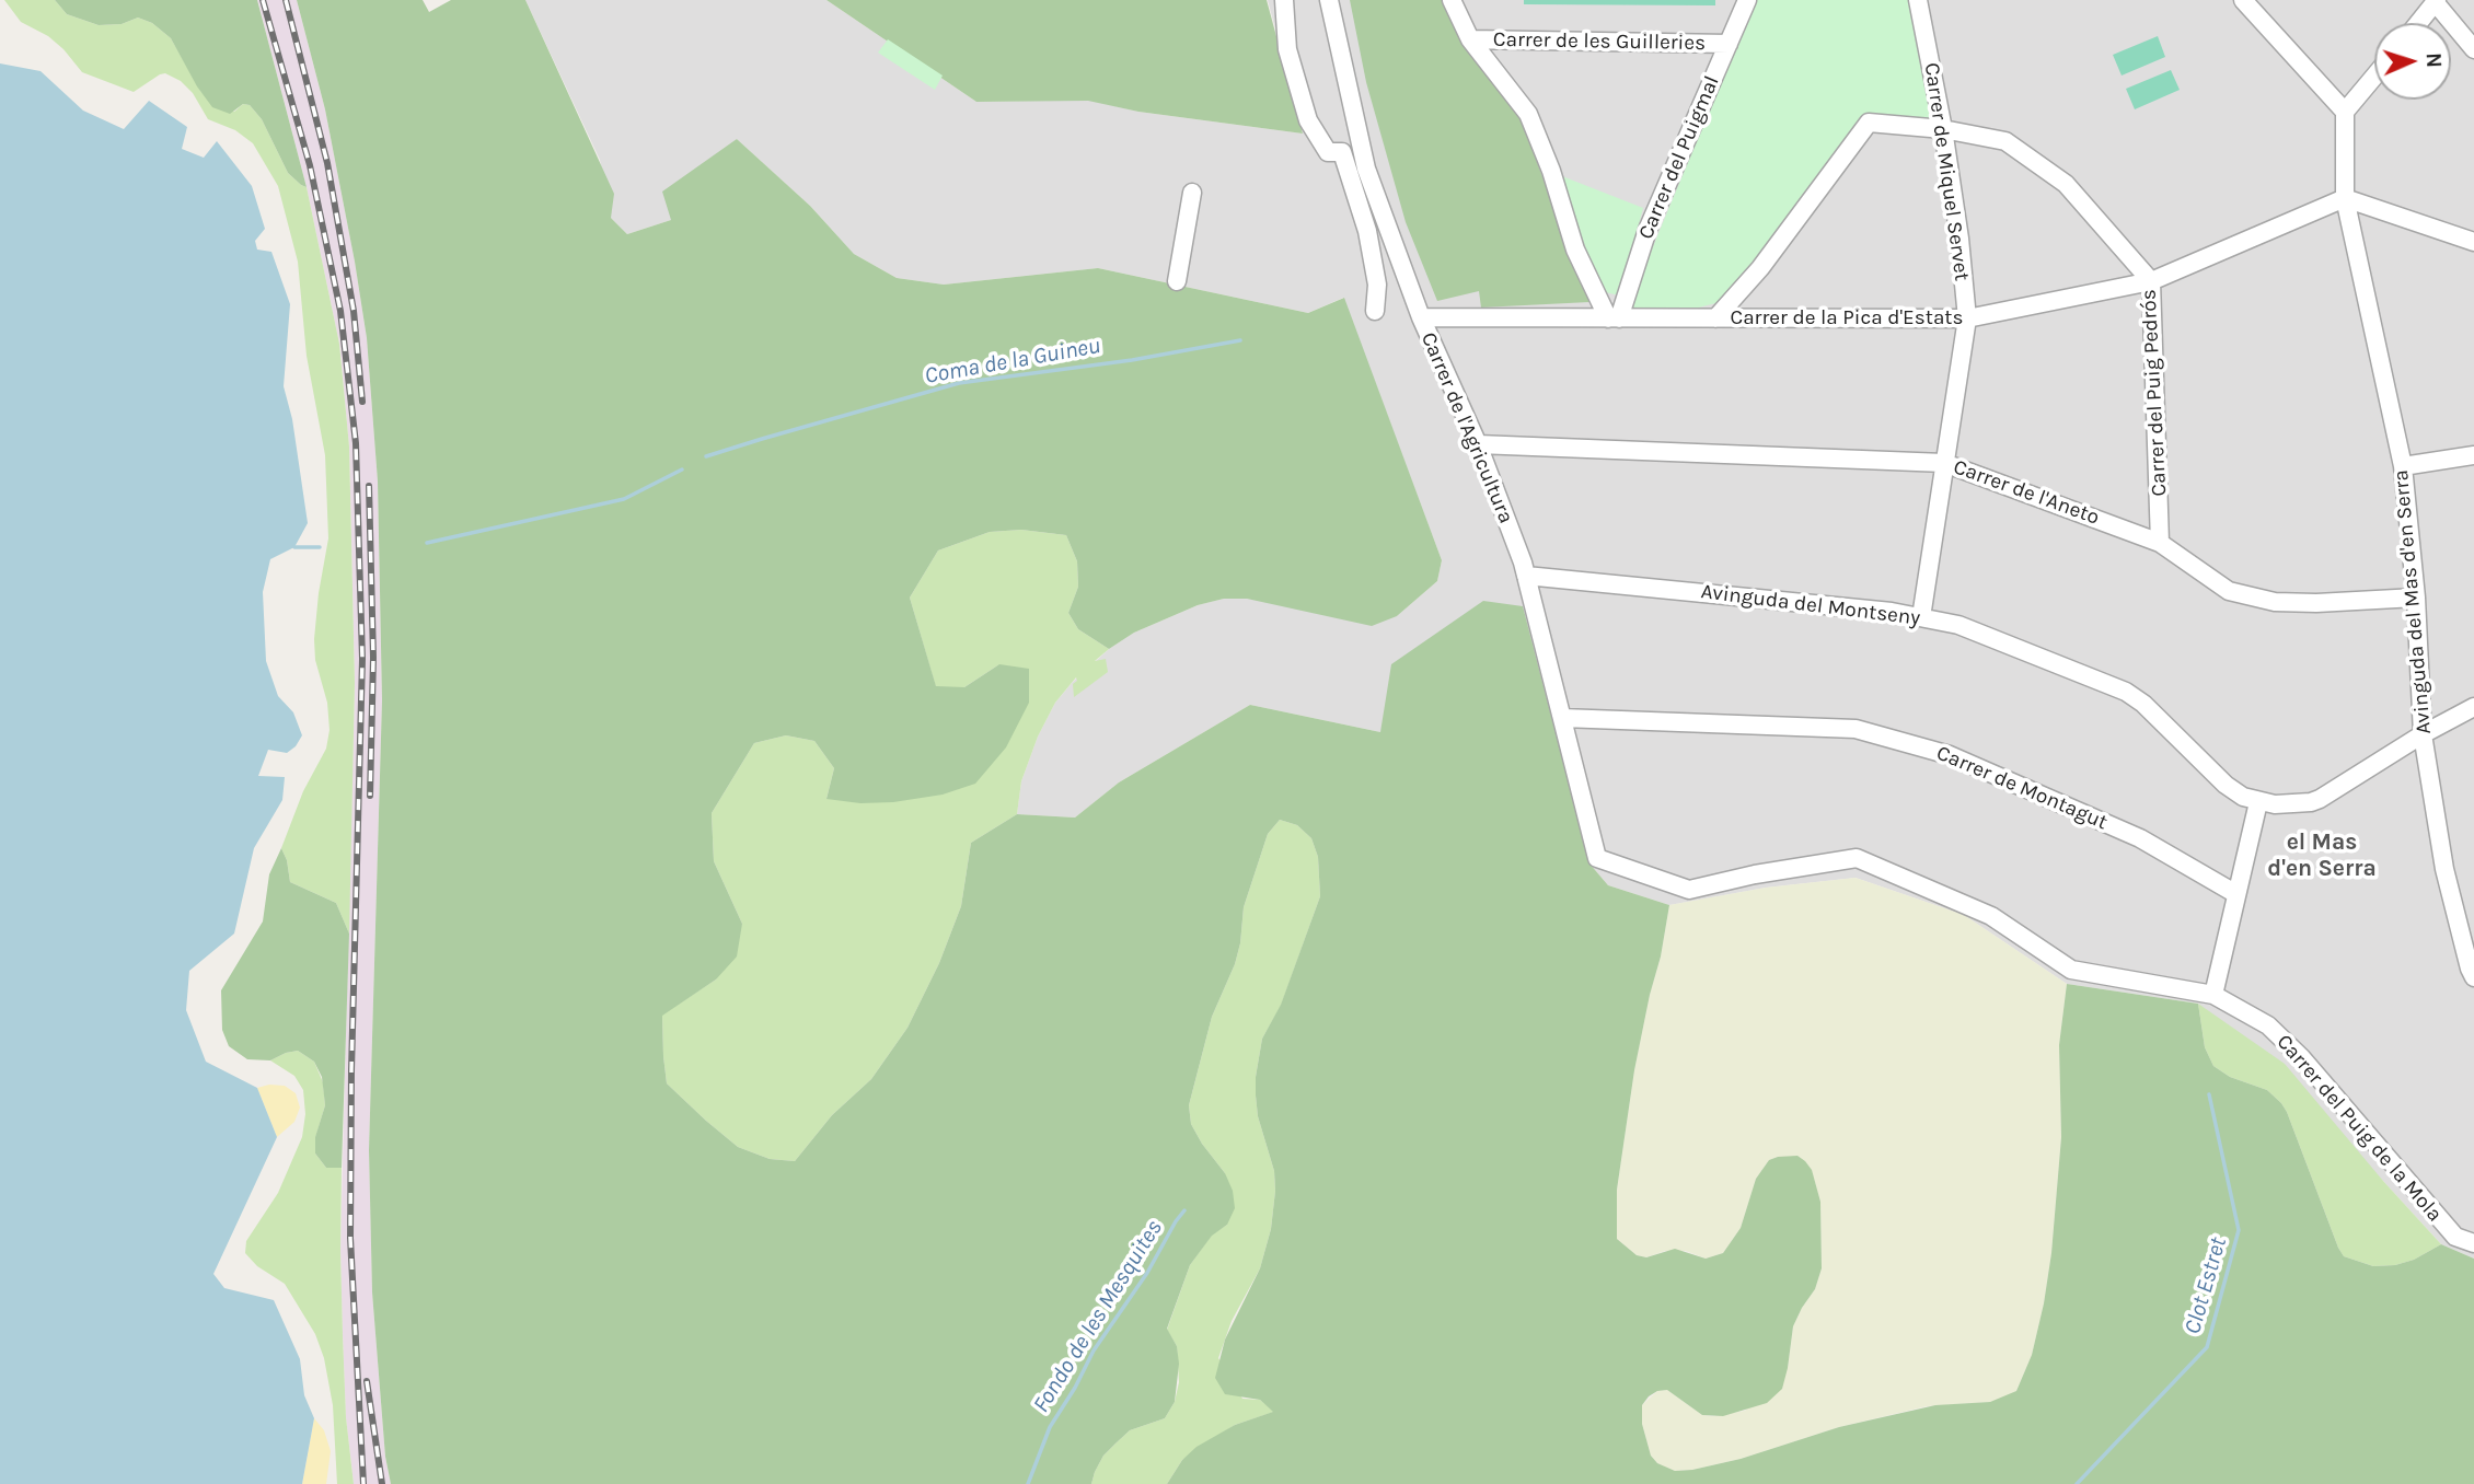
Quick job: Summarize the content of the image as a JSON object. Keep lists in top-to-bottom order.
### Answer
{
  "streets": {
    "street": [
      "Carrer de les Guilleries",
      "Carrer del Puigmal",
      "Carrer de Miquel Servet",
      "Carrer de la Pica d'Estats",
      "Carrer del Puig Pedrós",
      "Carrer de l'Agricultura",
      "Carrer de l'Aneto",
      "Avinguda del Mas d'en Serra",
      "Avinguda del Montseny",
      "Carrer de Montagut",
      "Carrer del Puig de la Mola"
    ]
  },
  "crossings": [
    ["Carrer de les Guilleries", "Carrer del Puigmal"],
    ["Carrer del Puigmal", "Carrer de la Pica d'Estats"],
    ["Carrer de Miquel Servet", "Carrer de la Pica d'Estats"],
    ["Carrer de Miquel Servet", "Carrer del Puig Pedrós"],
    ["Carrer de Miquel Servet", "Carrer de l'Aneto"],
    ["Carrer de Miquel Servet", "Avinguda del Montseny"],
    ["Carrer de la Pica d'Estats", "Carrer del Puig Pedrós"],
    ["Carrer de la Pica d'Estats", "Carrer de l'Agricultura"],
    ["Carrer de la Pica d'Estats", "Avinguda del Mas d'en Serra"],
    ["Carrer del Puig Pedrós", "Carrer de l'Aneto"],
    ["Carrer de l'Agricultura", "Carrer de l'Aneto"],
    ["Carrer de l'Agricultura", "Avinguda del Montseny"],
    ["Carrer de l'Agricultura", "Carrer de Montagut"],
    ["Carrer de l'Agricultura", "Carrer del Puig de la Mola"],
    ["Carrer de l'Aneto", "Avinguda del Mas d'en Serra"],
    ["Avinguda del Mas d'en Serra", "Avinguda del Montseny"]
  ],
  "districts": ["el Mas d'en Serra"],
  "water": ["Coma de la Guineu", "Clot Estret", "Fondo de les Mesquites"],
  "north": "right"
}
